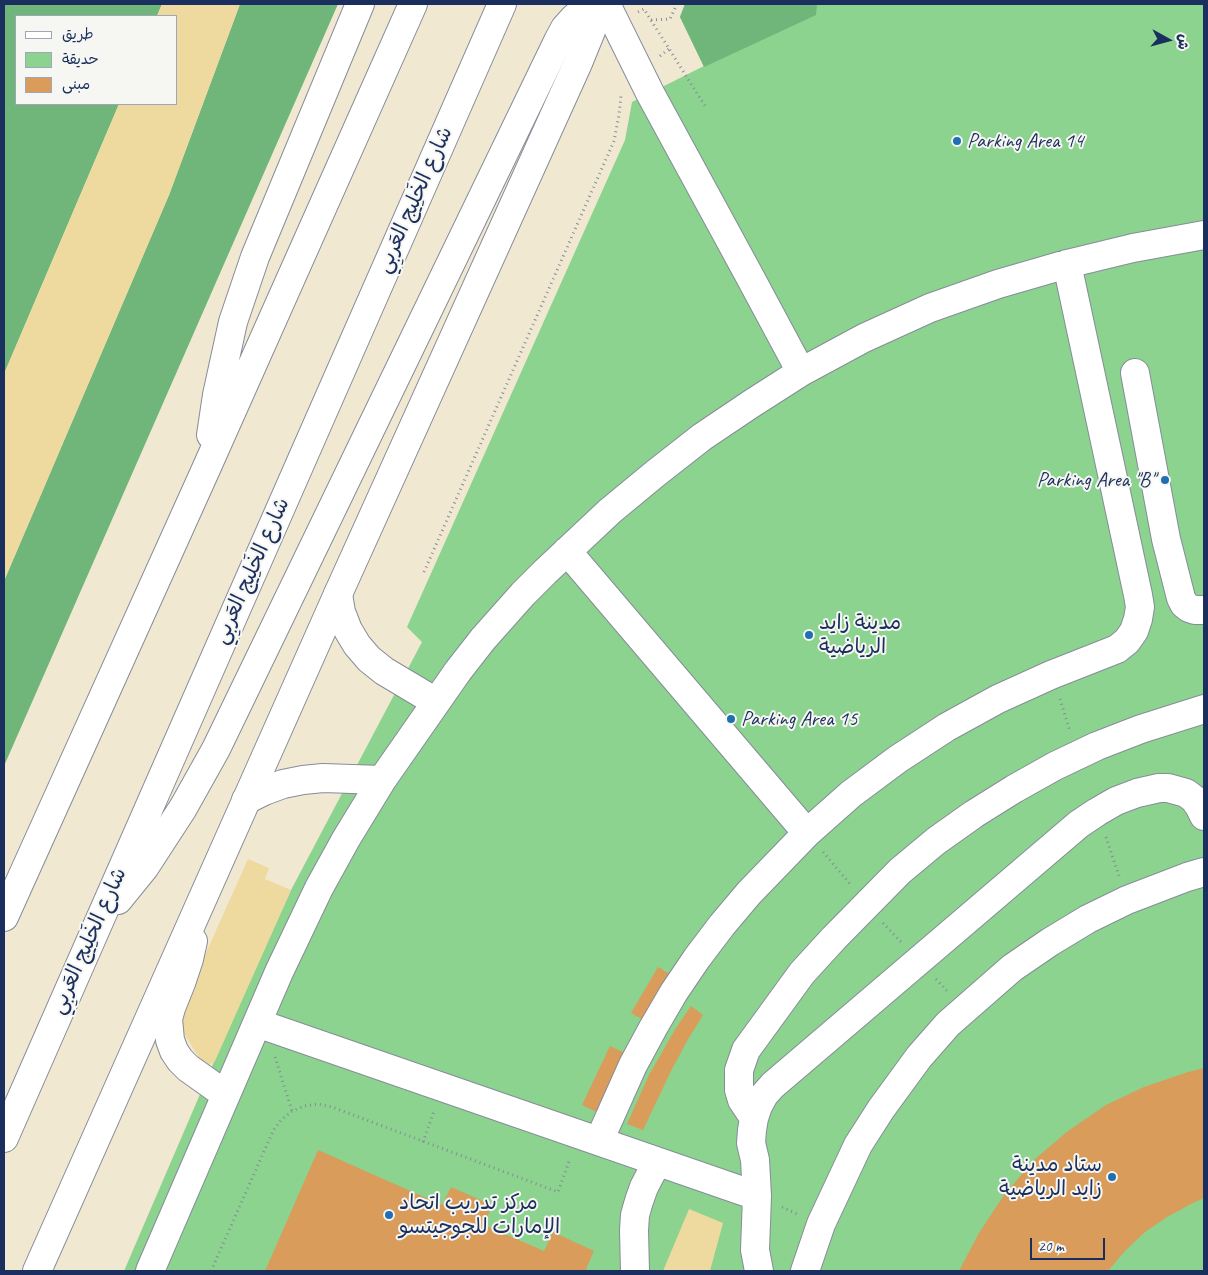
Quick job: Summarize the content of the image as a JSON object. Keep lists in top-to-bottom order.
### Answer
{
  "streets": {
    "main road": ["شارع الخَلِيج العَربِي"]
  },
  "places": [
    "Parking Area 14",
    "Parking Area \"B\"",
    "مدينة زايد الرياضية",
    "Parking Area 15",
    "ستاد مدينة زايد الرياضية",
    "مركز تدريب اتحاد الإمارات للجوجيتسو"
  ],
  "legend": ["طريق", "حديقة", "مبنى"],
  "scale_bar": "20 m",
  "north": "right"
}
